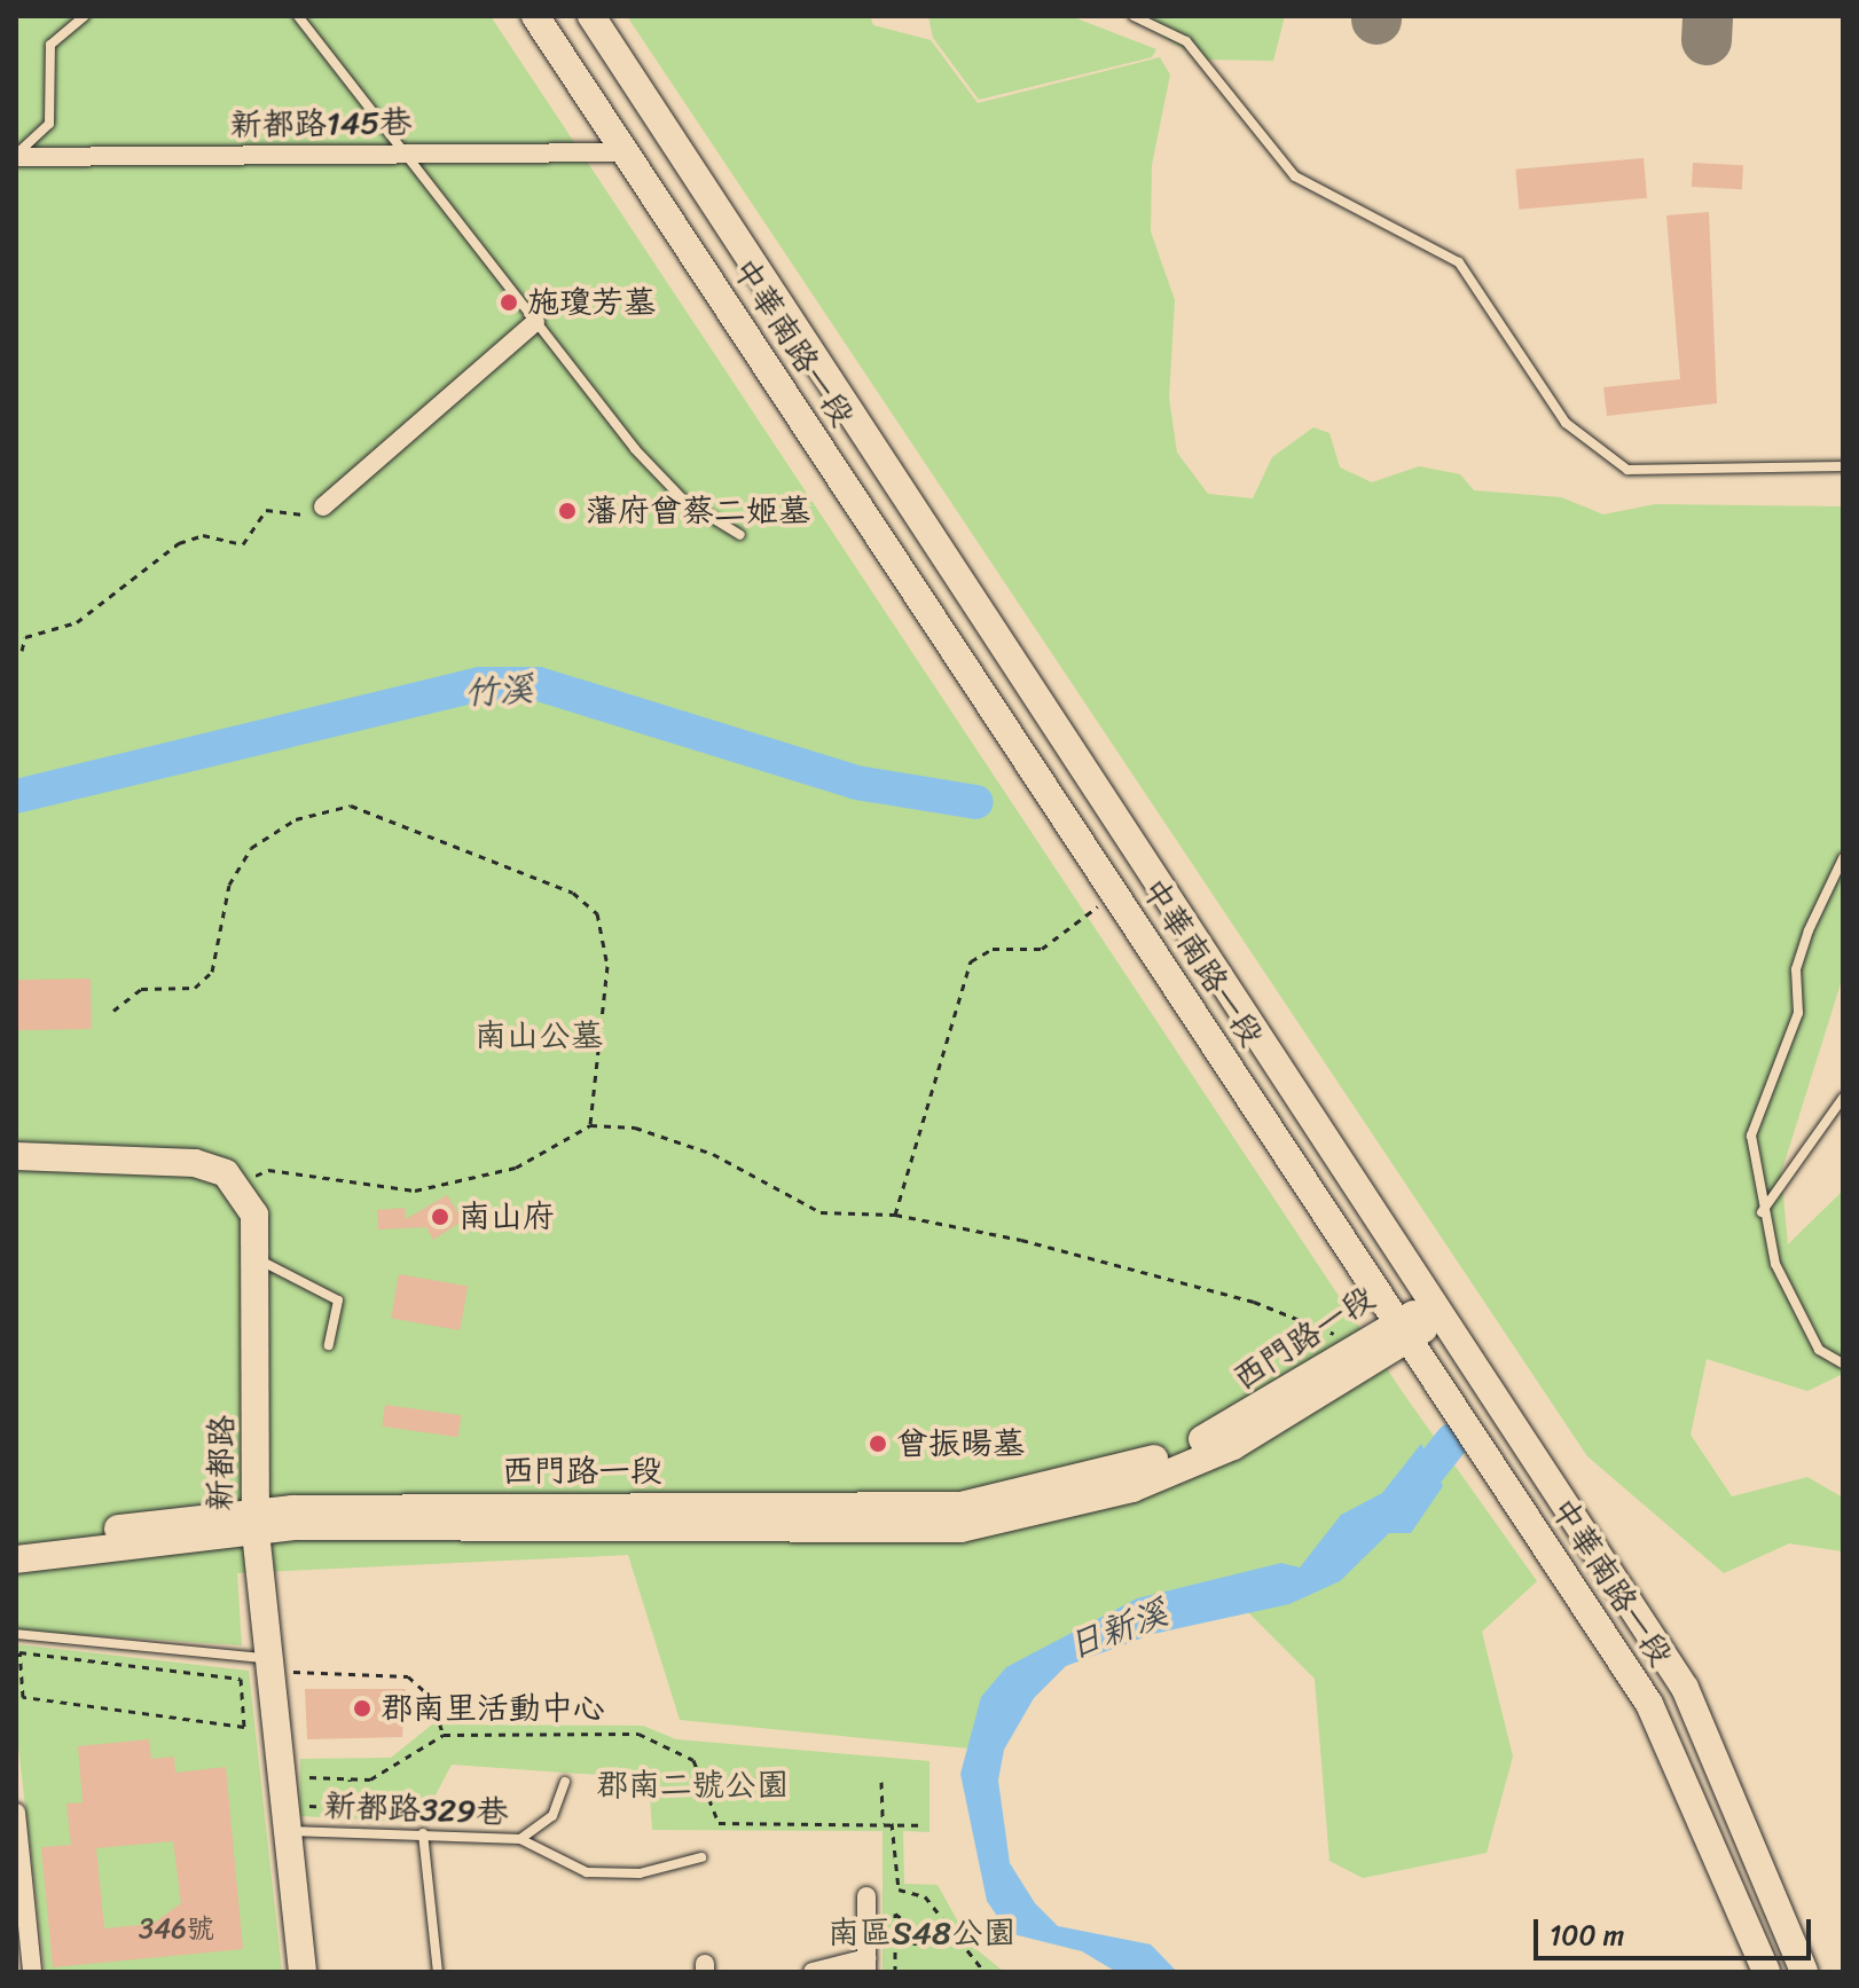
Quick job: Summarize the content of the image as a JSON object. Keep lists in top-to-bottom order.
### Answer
{
  "streets": {
    "street": [
      "新都路145巷",
      "中華南路一段",
      "西門路一段",
      "新都路"
    ],
    "lane": ["新都路329巷"]
  },
  "crossings": [
    ["新都路145巷", "中華南路一段"],
    ["中華南路一段", "西門路一段"],
    ["西門路一段", "新都路"],
    ["新都路", "新都路329巷"]
  ],
  "water": ["竹溪", "日新溪"],
  "parks": ["南山公墓", "郡南二號公園", "南區S48公園"],
  "places": [
    "施瓊芳墓",
    "藩府曾蔡二姬墓",
    "南山府",
    "曾振暘墓",
    "郡南里活動中心"
  ],
  "house_numbers": ["346號"],
  "scale_bar": "100 m"
}
